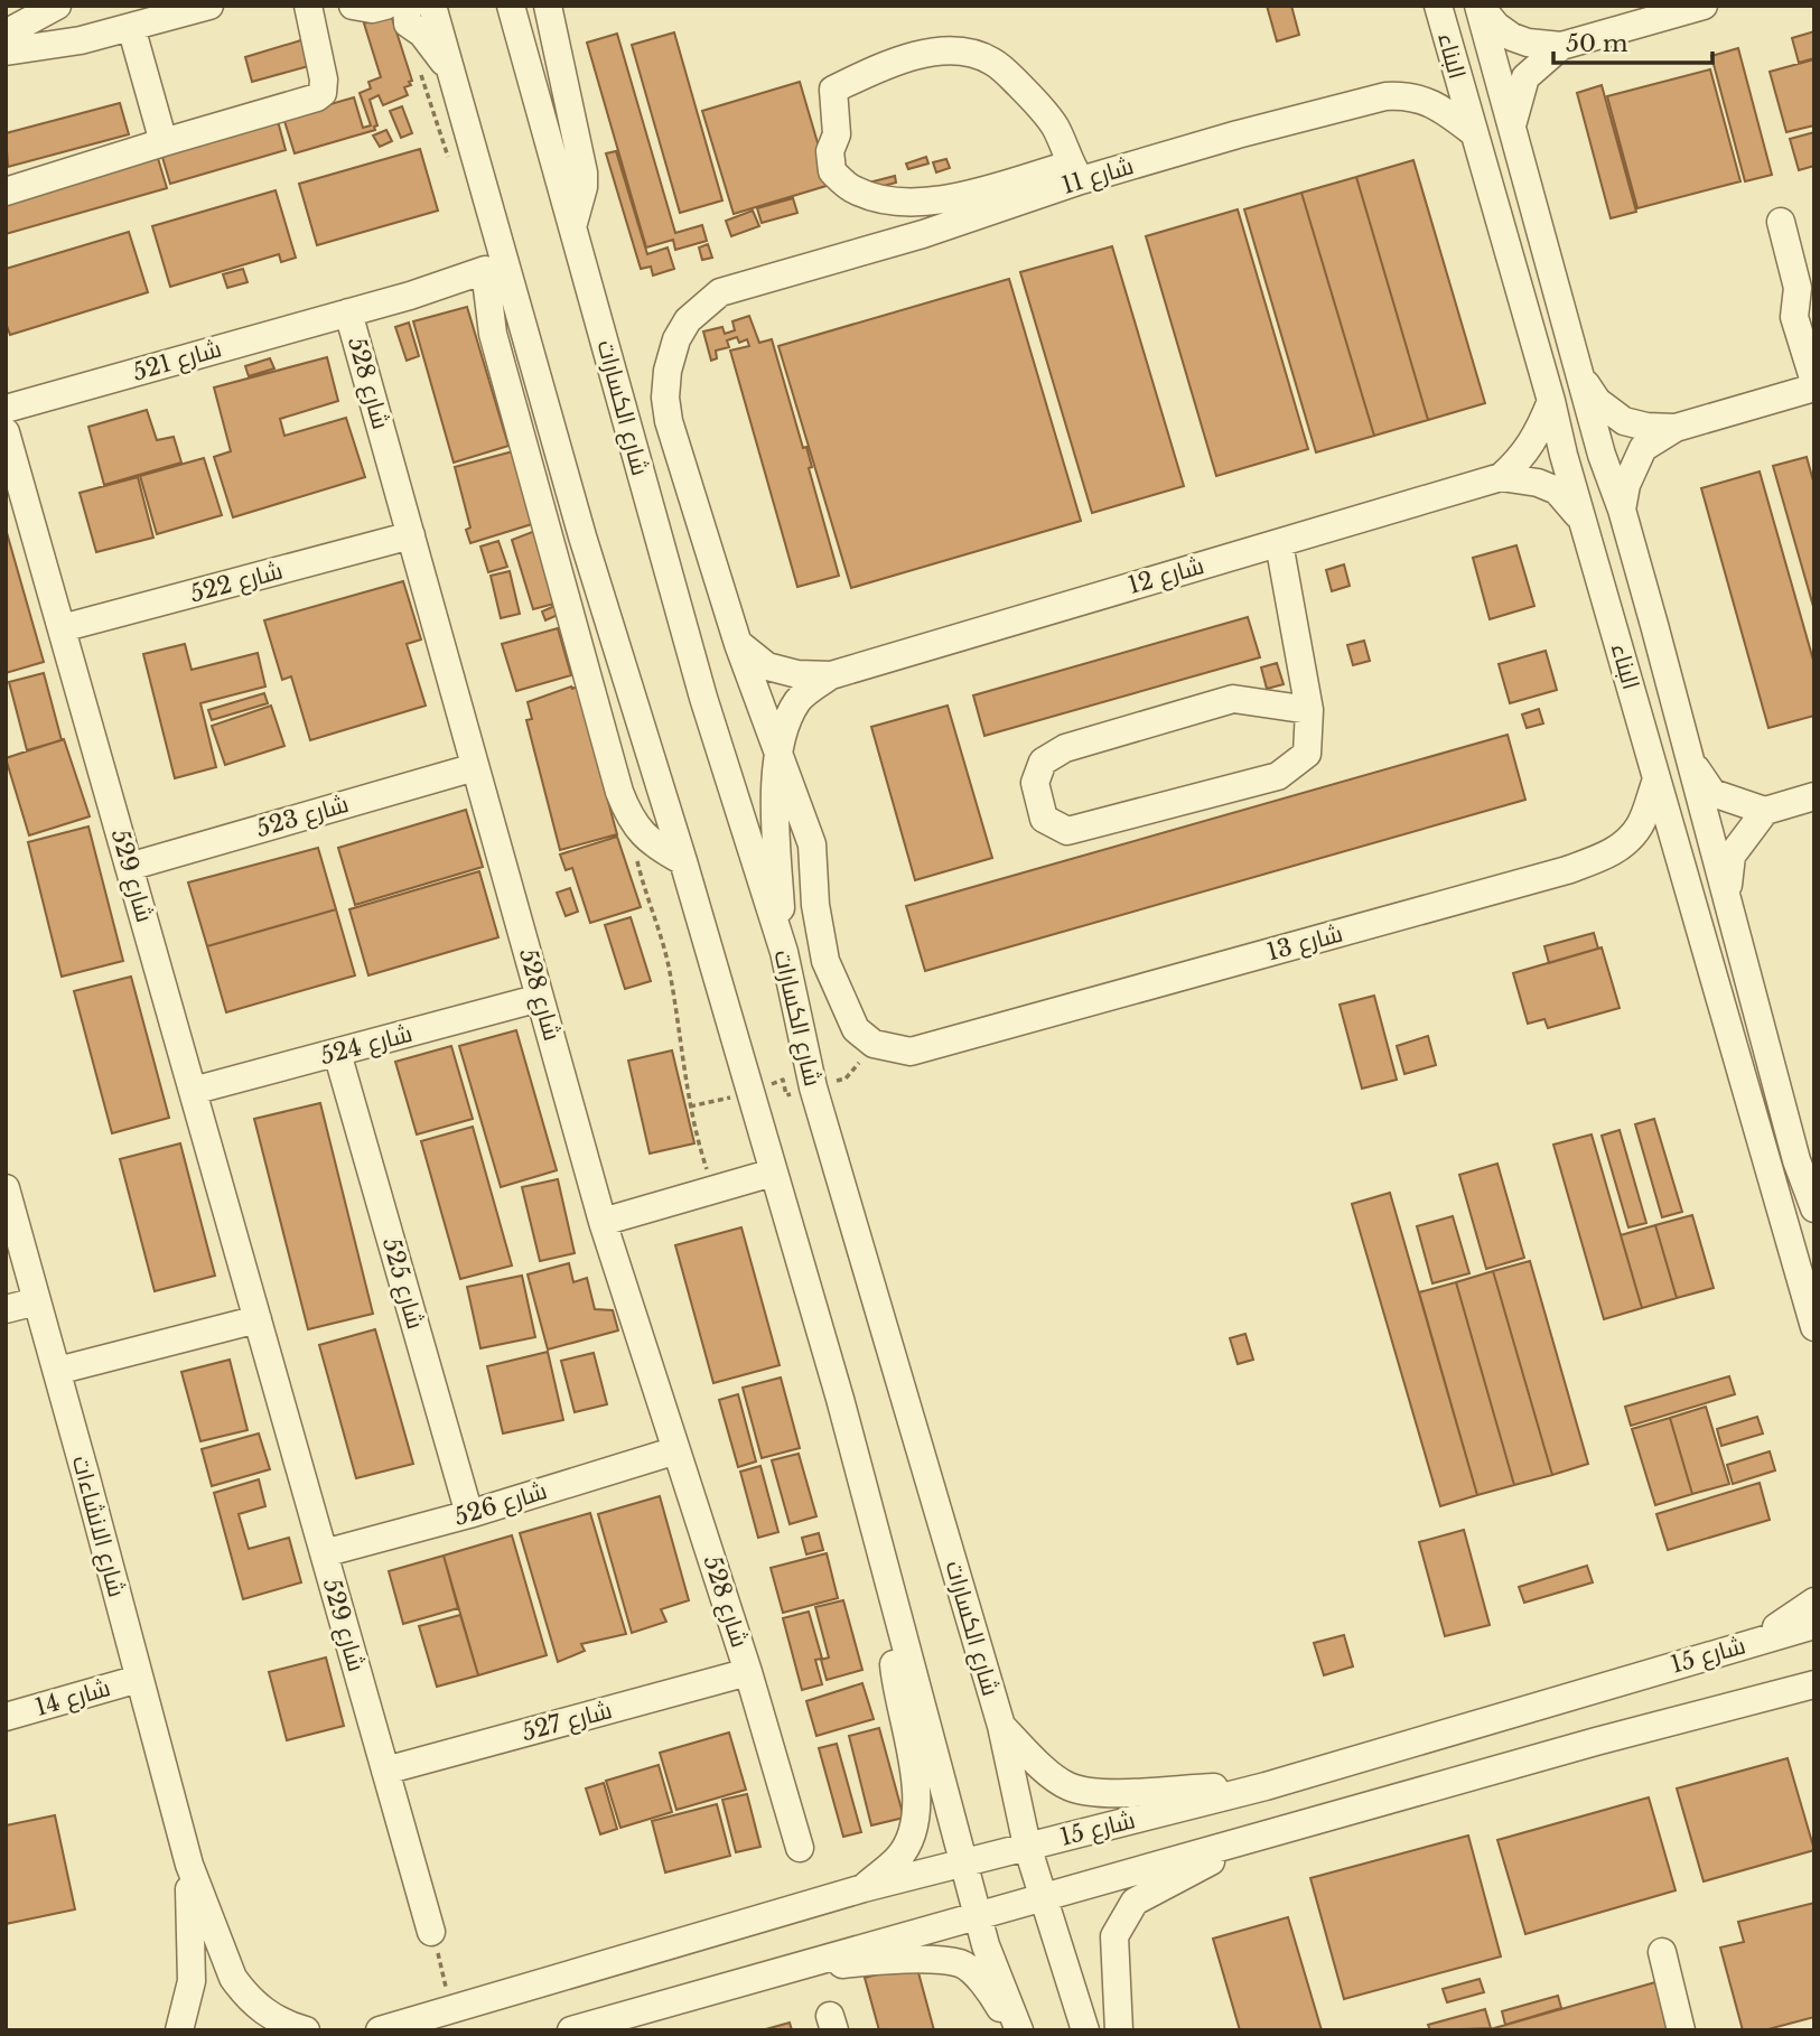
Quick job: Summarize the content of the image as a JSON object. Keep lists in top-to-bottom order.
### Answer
{
  "streets": {
    "street": [
      "البناء",
      "شارع 11",
      "شارع 521",
      "شارع 528",
      "شارع الكسارات",
      "شارع 12",
      "شارع 522",
      "شارع 523",
      "شارع 529",
      "شارع 13",
      "شارع 524",
      "شارع 525",
      "شارع 526",
      "شارع الانشاءات",
      "شارع 15",
      "شارع 14",
      "شارع 527"
    ]
  },
  "crossings": [
    ["البناء", "شارع 11"],
    ["البناء", "شارع 12"],
    ["البناء", "شارع 13"],
    ["شارع 11", "شارع الكسارات"],
    ["شارع 521", "شارع 528"],
    ["شارع 528", "شارع 522"],
    ["شارع 528", "شارع 523"],
    ["شارع 528", "شارع 524"],
    ["شارع 528", "شارع 526"],
    ["شارع 528", "شارع 527"],
    ["شارع الكسارات", "شارع 12"],
    ["شارع الكسارات", "شارع 13"],
    ["شارع الكسارات", "شارع 15"],
    ["شارع 522", "شارع 529"],
    ["شارع 523", "شارع 529"],
    ["شارع 529", "شارع 524"],
    ["شارع 529", "شارع 526"],
    ["شارع 529", "شارع 527"],
    ["شارع 524", "شارع 525"],
    ["شارع 525", "شارع 526"],
    ["شارع الانشاءات", "شارع 14"]
  ],
  "scale_bar": "50 m"
}
